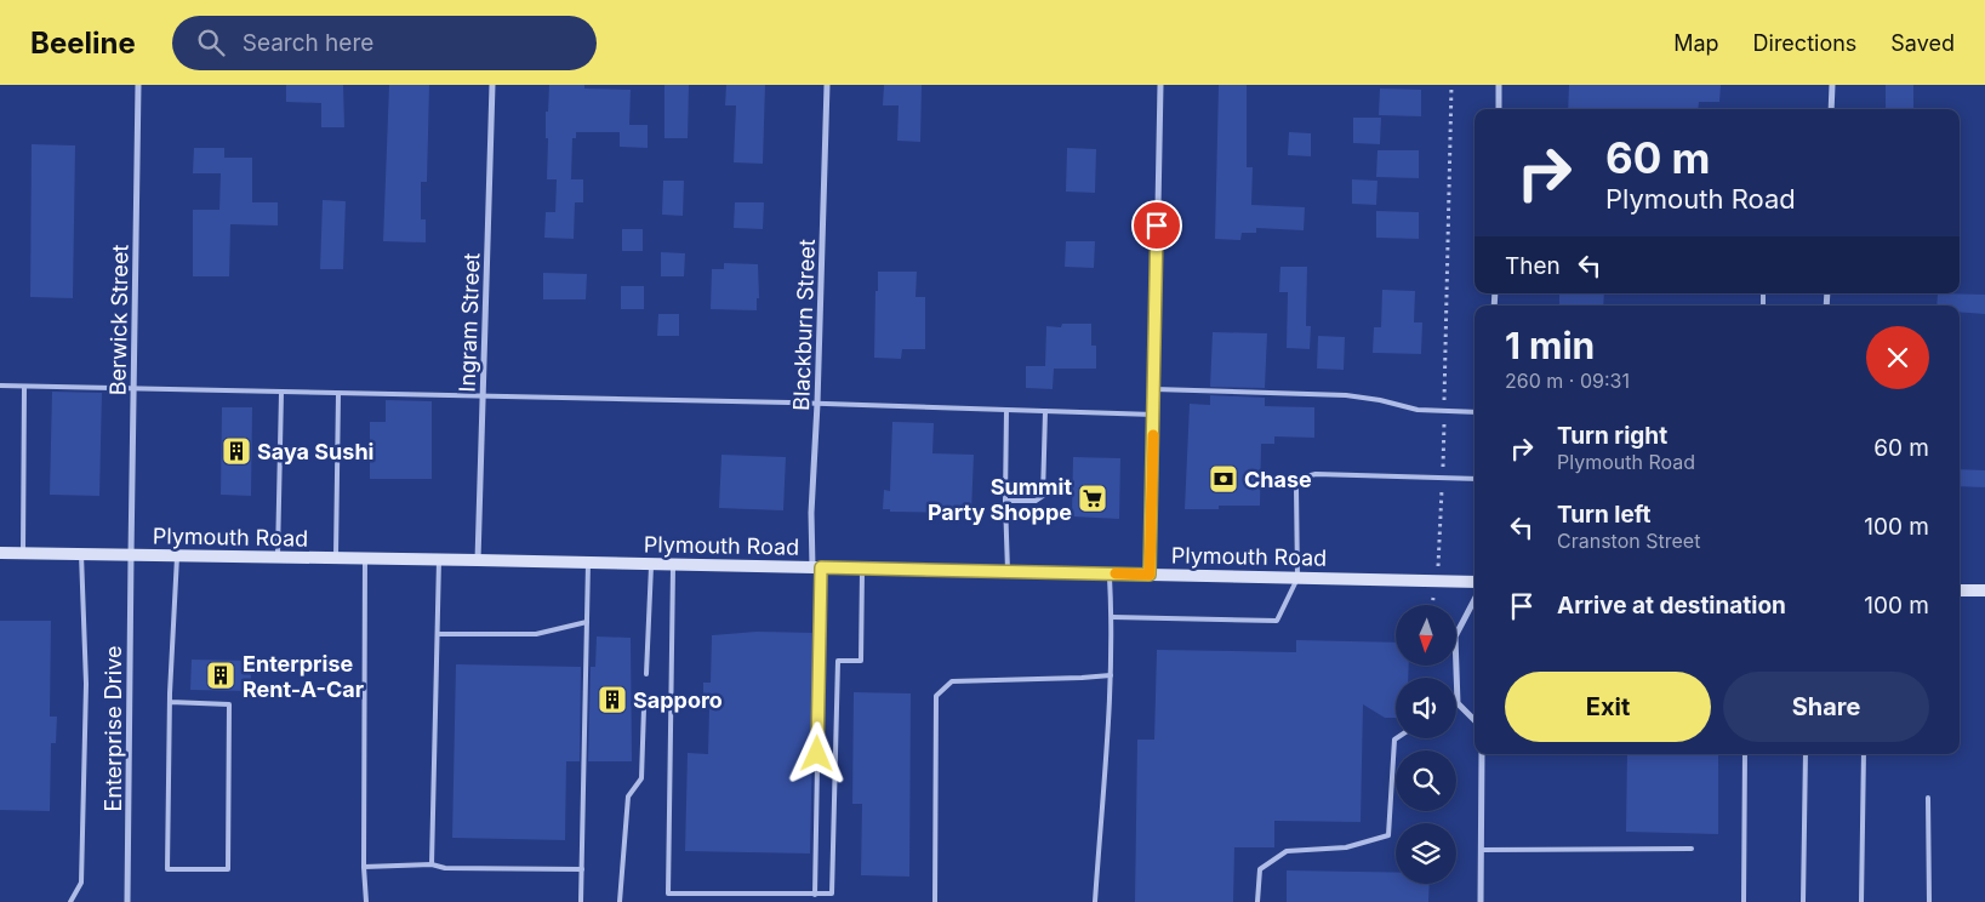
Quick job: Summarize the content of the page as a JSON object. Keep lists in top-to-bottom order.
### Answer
{
  "streets": {
    "main road": ["Plymouth Road"],
    "street": [
      "Berwick Street",
      "Ingram Street",
      "Blackburn Street",
      "Enterprise Drive"
    ]
  },
  "crossings": [
    ["Berwick Street", "Plymouth Road"],
    ["Berwick Street", "Enterprise Drive"],
    ["Ingram Street", "Plymouth Road"],
    ["Blackburn Street", "Plymouth Road"],
    ["Plymouth Road", "Enterprise Drive"]
  ],
  "places": {
    "building": ["Saya Sushi", "Enterprise Rent-A-Car", "Sapporo"],
    "bank": ["Chase"],
    "supermarket": ["Summit Party Shoppe"]
  },
  "north": "bottom",
  "page": {
    "header": "Beeline",
    "search": "Search here",
    "nav": ["Map", "Directions", "Saved"],
    "turn": ["60 m", "Plymouth Road"],
    "then": "Then",
    "heading": ["1 min", "260 m · 09:31"],
    "list": [
      {
        "name": "Turn right",
        "note": "Plymouth Road",
        "value": "60 m"
      },
      {
        "name": "Turn left",
        "note": "Cranston Street",
        "value": "100 m"
      },
      {
        "name": "Arrive at destination",
        "value": "100 m"
      }
    ],
    "buttons": ["Exit", "Share"]
  }
}
